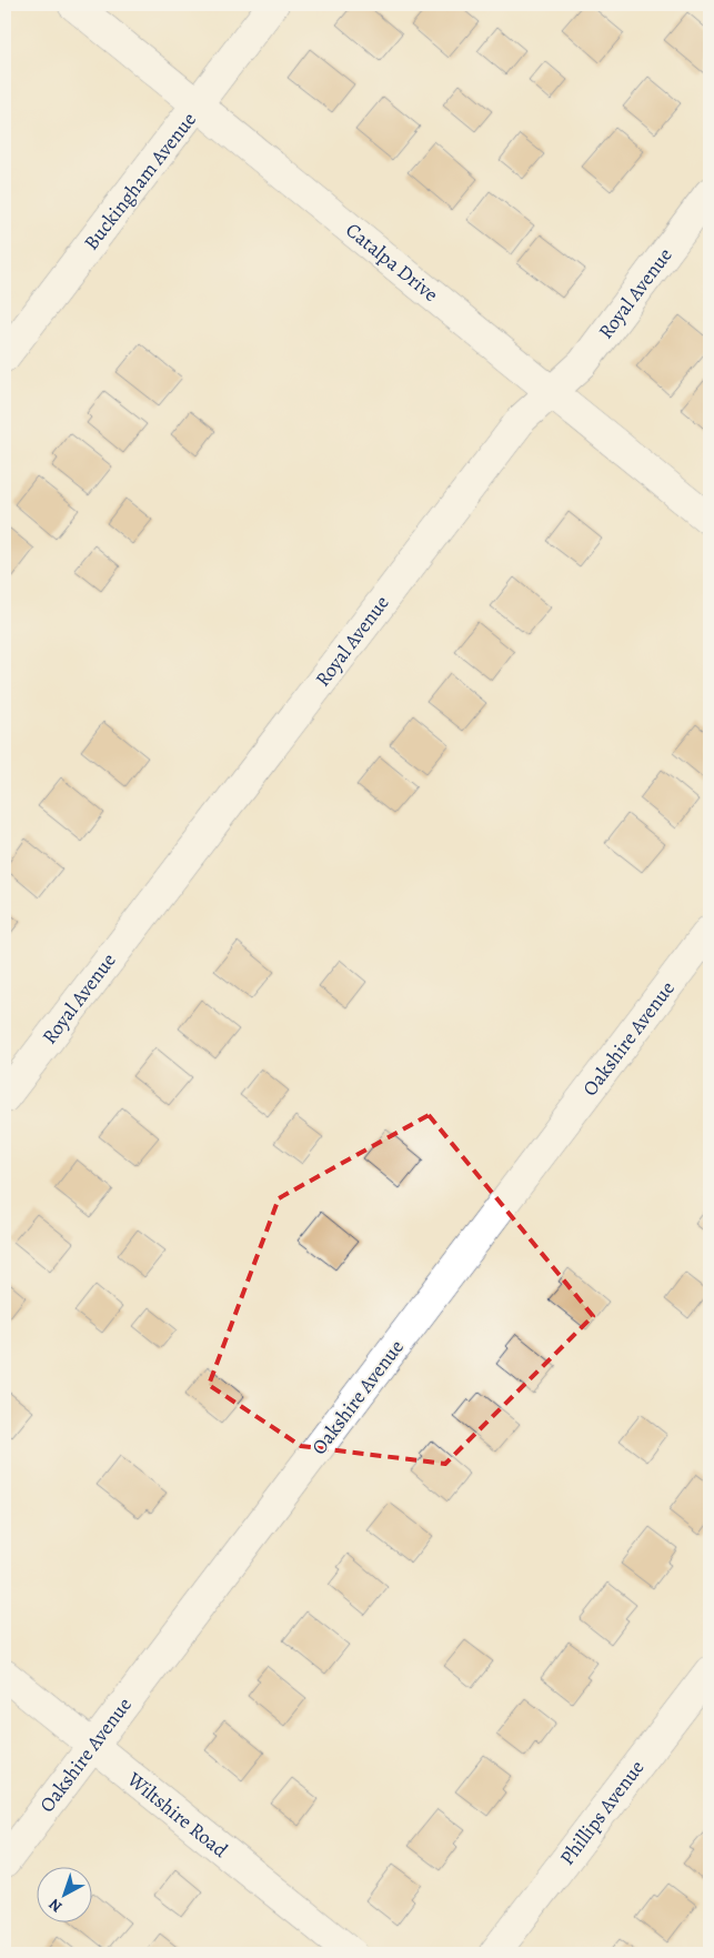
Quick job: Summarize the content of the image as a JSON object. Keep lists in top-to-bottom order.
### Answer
{
  "streets": {
    "street": [
      "Buckingham Avenue",
      "Catalpa Drive",
      "Royal Avenue",
      "Oakshire Avenue",
      "Phillips Avenue",
      "Wiltshire Road"
    ]
  },
  "crossings": [
    ["Buckingham Avenue", "Catalpa Drive"],
    ["Catalpa Drive", "Royal Avenue"],
    ["Oakshire Avenue", "Wiltshire Road"]
  ],
  "north": "bottom left"
}
